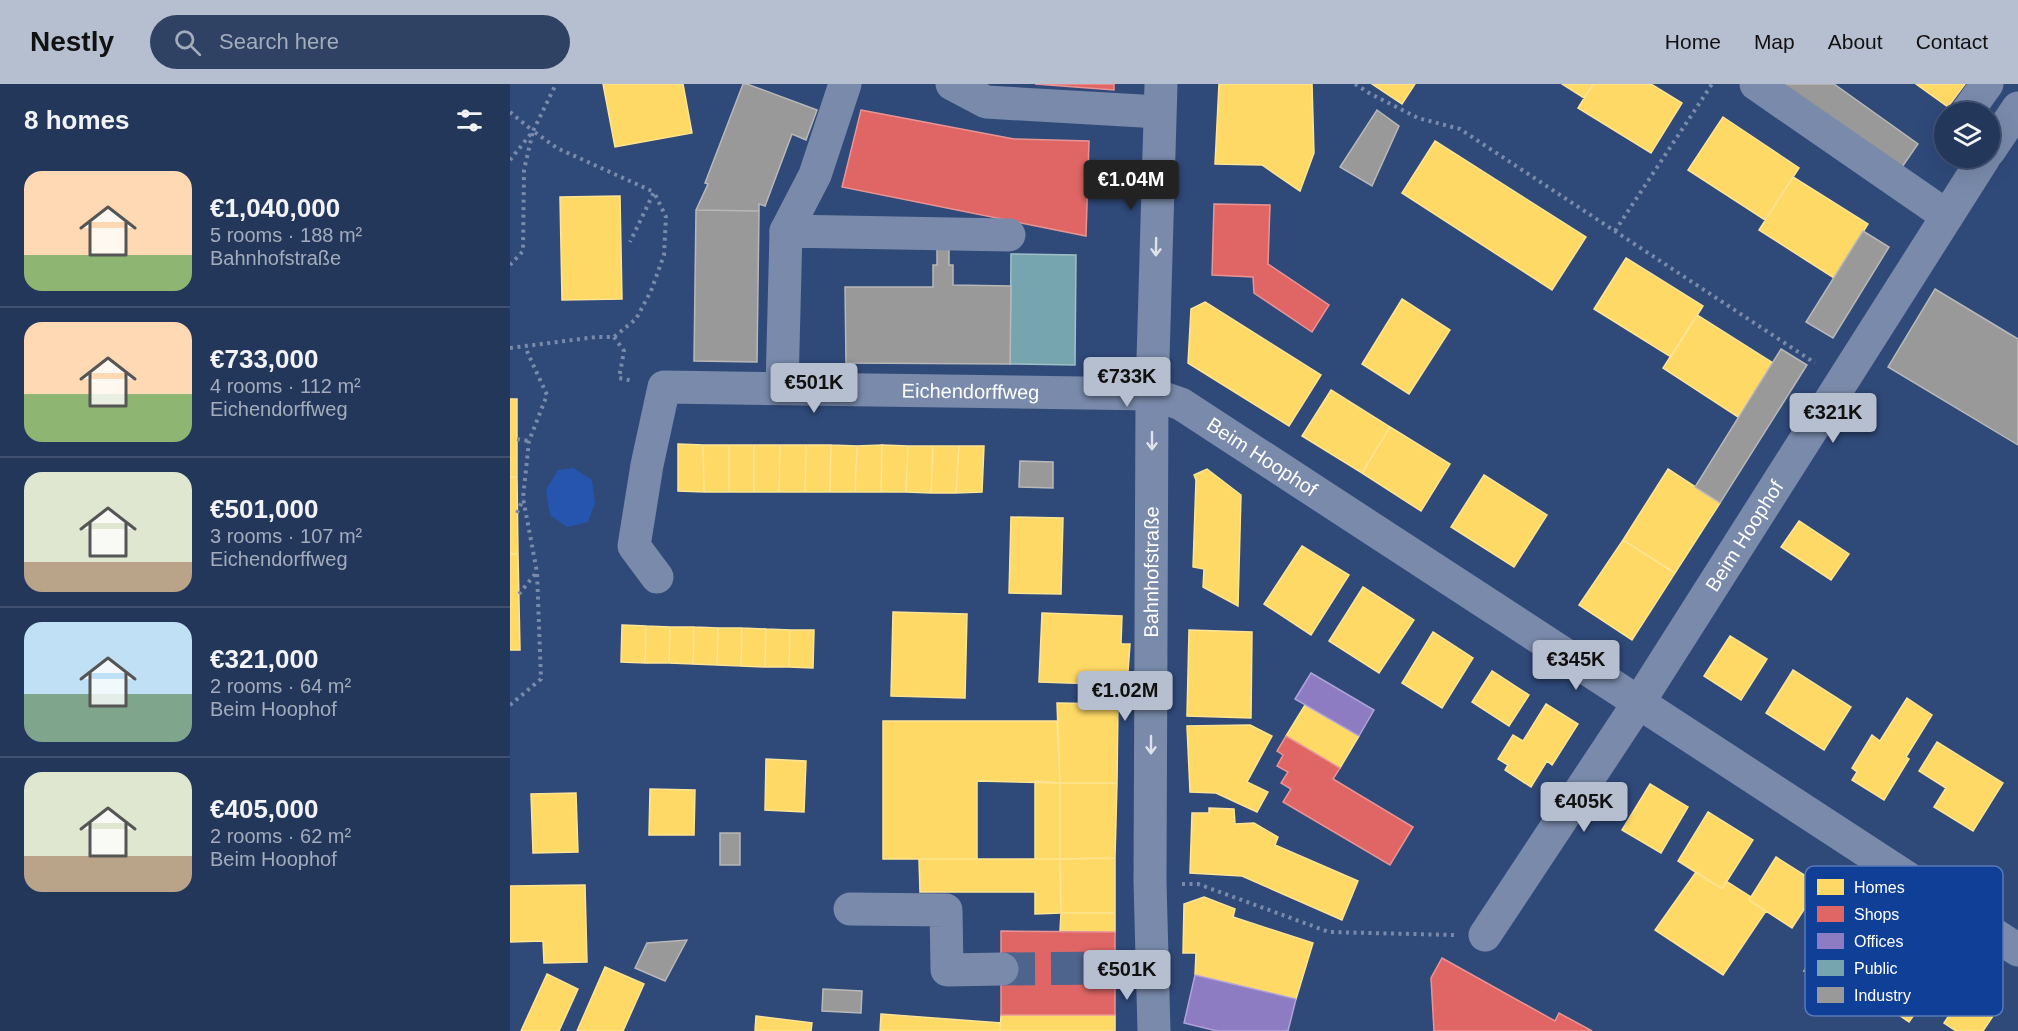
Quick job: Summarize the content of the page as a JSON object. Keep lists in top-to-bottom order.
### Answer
{
  "streets": {
    "street": ["Eichendorffweg", "Beim Hoophof", "Bahnhofstraße"]
  },
  "crossings": [
    ["Eichendorffweg", "Beim Hoophof"],
    ["Eichendorffweg", "Bahnhofstraße"],
    ["Beim Hoophof", "Bahnhofstraße"]
  ],
  "one_way": ["Bahnhofstraße"],
  "legend": [
    "Homes",
    "Shops",
    "Offices",
    "Public",
    "Industry"
  ],
  "page": {
    "header": "Nestly",
    "search": "Search here",
    "nav": [
      "Home",
      "Map",
      "About",
      "Contact"
    ],
    "heading": "8 homes",
    "list": [
      {
        "name": "€1,040,000",
        "note": "5 rooms · 188 m² · Bahnhofstraße"
      },
      {
        "name": "€733,000",
        "note": "4 rooms · 112 m² · Eichendorffweg"
      },
      {
        "name": "€501,000",
        "note": "3 rooms · 107 m² · Eichendorffweg"
      },
      {
        "name": "€321,000",
        "note": "2 rooms · 64 m² · Beim Hoophof"
      },
      {
        "name": "€405,000",
        "note": "2 rooms · 62 m² · Beim Hoophof"
      }
    ],
    "price": [
      "€1.04M",
      "€733K",
      "€501K",
      "€321K",
      "€345K",
      "€1.02M",
      "€405K",
      "€501K"
    ]
  }
}
